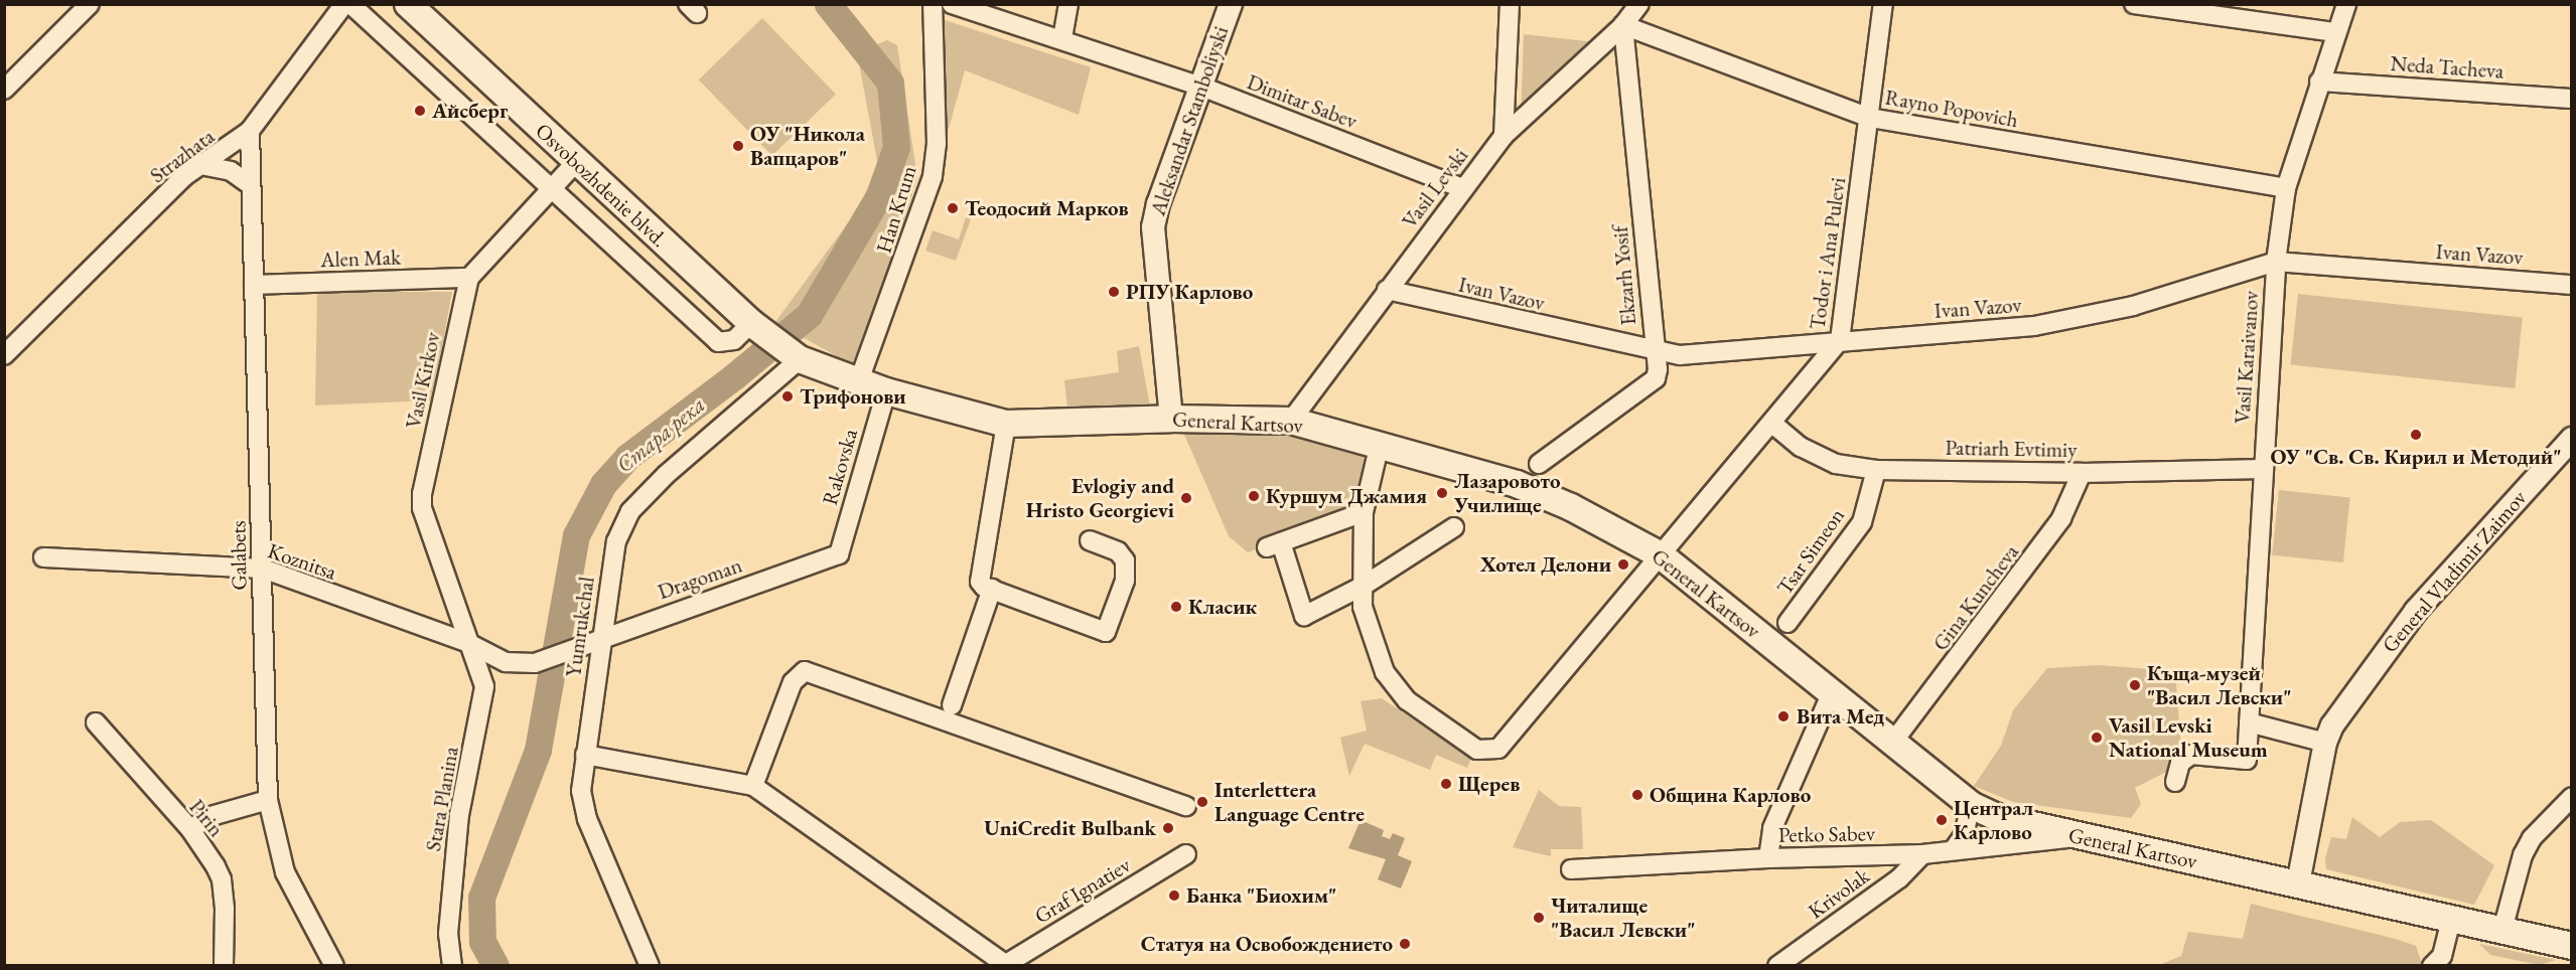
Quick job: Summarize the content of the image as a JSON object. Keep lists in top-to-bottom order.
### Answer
{
  "streets": {
    "main road": ["Osvobozhdenie blvd.", "General Kartsov"],
    "street": [
      "Neda Tacheva",
      "Dimitar Sabev",
      "Rayno Popovich",
      "Aleksandar Stamboliyski",
      "Strazhata",
      "Vasil Levski",
      "Han Krum",
      "Todor i Ana Pulevi",
      "Ivan Vazov",
      "Alen Mak",
      "Ekzarh Yosif",
      "Vasil Karaivanov",
      "Vasil Kirkov",
      "Patriarh Evtimiy",
      "Rakovska",
      "Tsar Simeon",
      "Galabets",
      "Koznitsa",
      "General Vladimir Zaimov",
      "Dragoman",
      "Gina Kuncheva",
      "Yumrukchal",
      "Stara Planina",
      "Pirin",
      "Petko Sabev",
      "Graf Ignatiev",
      "Krivolak"
    ]
  },
  "crossings": [
    ["Neda Tacheva", "Vasil Karaivanov"],
    ["Dimitar Sabev", "Aleksandar Stamboliyski"],
    ["Dimitar Sabev", "Vasil Levski"],
    ["Rayno Popovich", "Vasil Levski"],
    ["Rayno Popovich", "Todor i Ana Pulevi"],
    ["Rayno Popovich", "Ekzarh Yosif"],
    ["Rayno Popovich", "Vasil Karaivanov"],
    ["Aleksandar Stamboliyski", "General Kartsov"],
    ["Strazhata", "Galabets"],
    ["Osvobozhdenie blvd.", "Vasil Kirkov"],
    ["Osvobozhdenie blvd.", "General Kartsov"],
    ["Osvobozhdenie blvd.", "Yumrukchal"],
    ["Vasil Levski", "Ivan Vazov"],
    ["Vasil Levski", "Ekzarh Yosif"],
    ["Vasil Levski", "General Kartsov"],
    ["Han Krum", "General Kartsov"],
    ["Todor i Ana Pulevi", "Ivan Vazov"],
    ["Todor i Ana Pulevi", "General Kartsov"],
    ["Todor i Ana Pulevi", "Patriarh Evtimiy"],
    ["Ivan Vazov", "Ekzarh Yosif"],
    ["Ivan Vazov", "Vasil Karaivanov"],
    ["Alen Mak", "Vasil Kirkov"],
    ["Alen Mak", "Galabets"],
    ["Vasil Karaivanov", "Patriarh Evtimiy"],
    ["Vasil Kirkov", "Koznitsa"],
    ["Vasil Kirkov", "Stara Planina"],
    ["General Kartsov", "Rakovska"],
    ["General Kartsov", "General Vladimir Zaimov"],
    ["General Kartsov", "Gina Kuncheva"],
    ["General Kartsov", "Yumrukchal"],
    ["General Kartsov", "Petko Sabev"],
    ["Patriarh Evtimiy", "Tsar Simeon"],
    ["Patriarh Evtimiy", "Gina Kuncheva"],
    ["Rakovska", "Dragoman"],
    ["Galabets", "Koznitsa"],
    ["Koznitsa", "Dragoman"],
    ["Koznitsa", "Stara Planina"],
    ["Dragoman", "Yumrukchal"],
    ["Petko Sabev", "Krivolak"]
  ],
  "water": ["Стара река"],
  "places": [
    "Айсберг",
    "ОУ \"Никола Вапцаров\"",
    "Теодосий Марков",
    "РПУ Карлово",
    "Трифонови",
    "ОУ \"Св. Св. Кирил и Методий\"",
    "Лазаровото Училище",
    "Куршум Джамия",
    "Evlogiy and Hristo Georgievi",
    "Хотел Делони",
    "Класик",
    "Къща-музей \"Васил Левски\"",
    "Вита Мед",
    "Vasil Levski National Museum",
    "Щерев",
    "Община Карлово",
    "Interlettera Language Centre",
    "Централ Карлово",
    "UniCredit Bulbank",
    "Банка \"Биохим\"",
    "Читалище \"Васил Левски\"",
    "Статуя на Освобождението"
  ]
}
